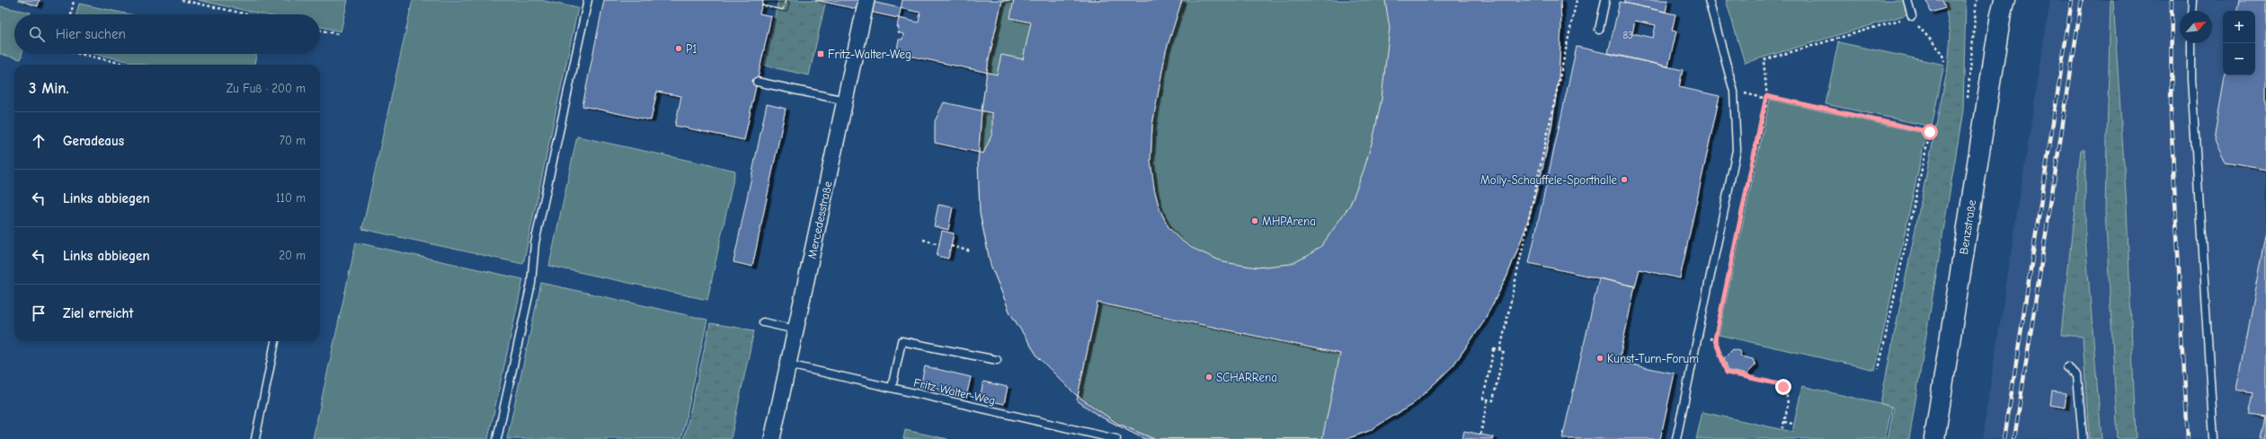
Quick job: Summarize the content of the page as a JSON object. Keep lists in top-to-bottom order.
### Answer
{
  "streets": {
    "main road": ["Benzstraße"],
    "street": ["Mercedesstraße"],
    "lane": ["Fritz-Walter-Weg"]
  },
  "crossings": [
    ["Mercedesstraße", "Fritz-Walter-Weg"]
  ],
  "places": {
    "other": [
      "P1",
      "Molly-Schauffele-Sporthalle",
      "MHPArena",
      "Kunst-Turn-Forum",
      "SCHARRena"
    ],
    "transit": ["Fritz-Walter-Weg"]
  },
  "house_numbers": ["83"],
  "north": "top right",
  "page": {
    "map_buttons": ["+", "−"],
    "search": "Hier suchen",
    "heading": ["3 Min.", "Zu Fuß · 200 m"],
    "list": [
      ["Geradeaus", "70 m"],
      ["Links abbiegen", "110 m"],
      ["Links abbiegen", "20 m"],
      "Ziel erreicht"
    ]
  }
}
